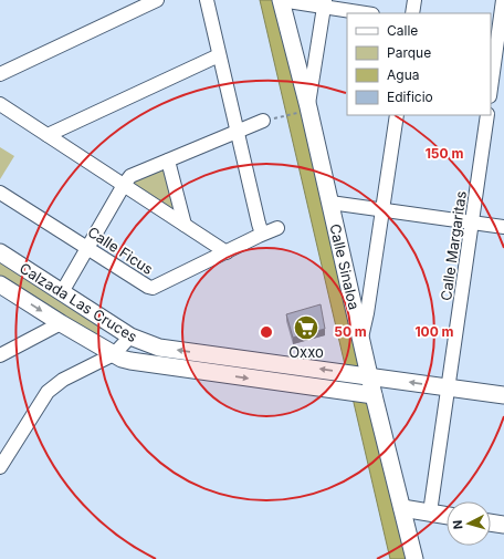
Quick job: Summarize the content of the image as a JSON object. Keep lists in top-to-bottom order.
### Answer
{
  "streets": {
    "street": [
      "Calle Margaritas",
      "Calle Ficus",
      "Calle Sinaloa",
      "Calzada Las Cruces"
    ]
  },
  "crossings": [
    ["Calle Margaritas", "Calzada Las Cruces"],
    ["Calle Sinaloa", "Calzada Las Cruces"]
  ],
  "places": {
    "supermarket": ["Oxxo"]
  },
  "legend": [
    "Calle",
    "Parque",
    "Agua",
    "Edificio"
  ],
  "north": "left",
  "rings": ["150 m", "50 m", "100 m"]
}
